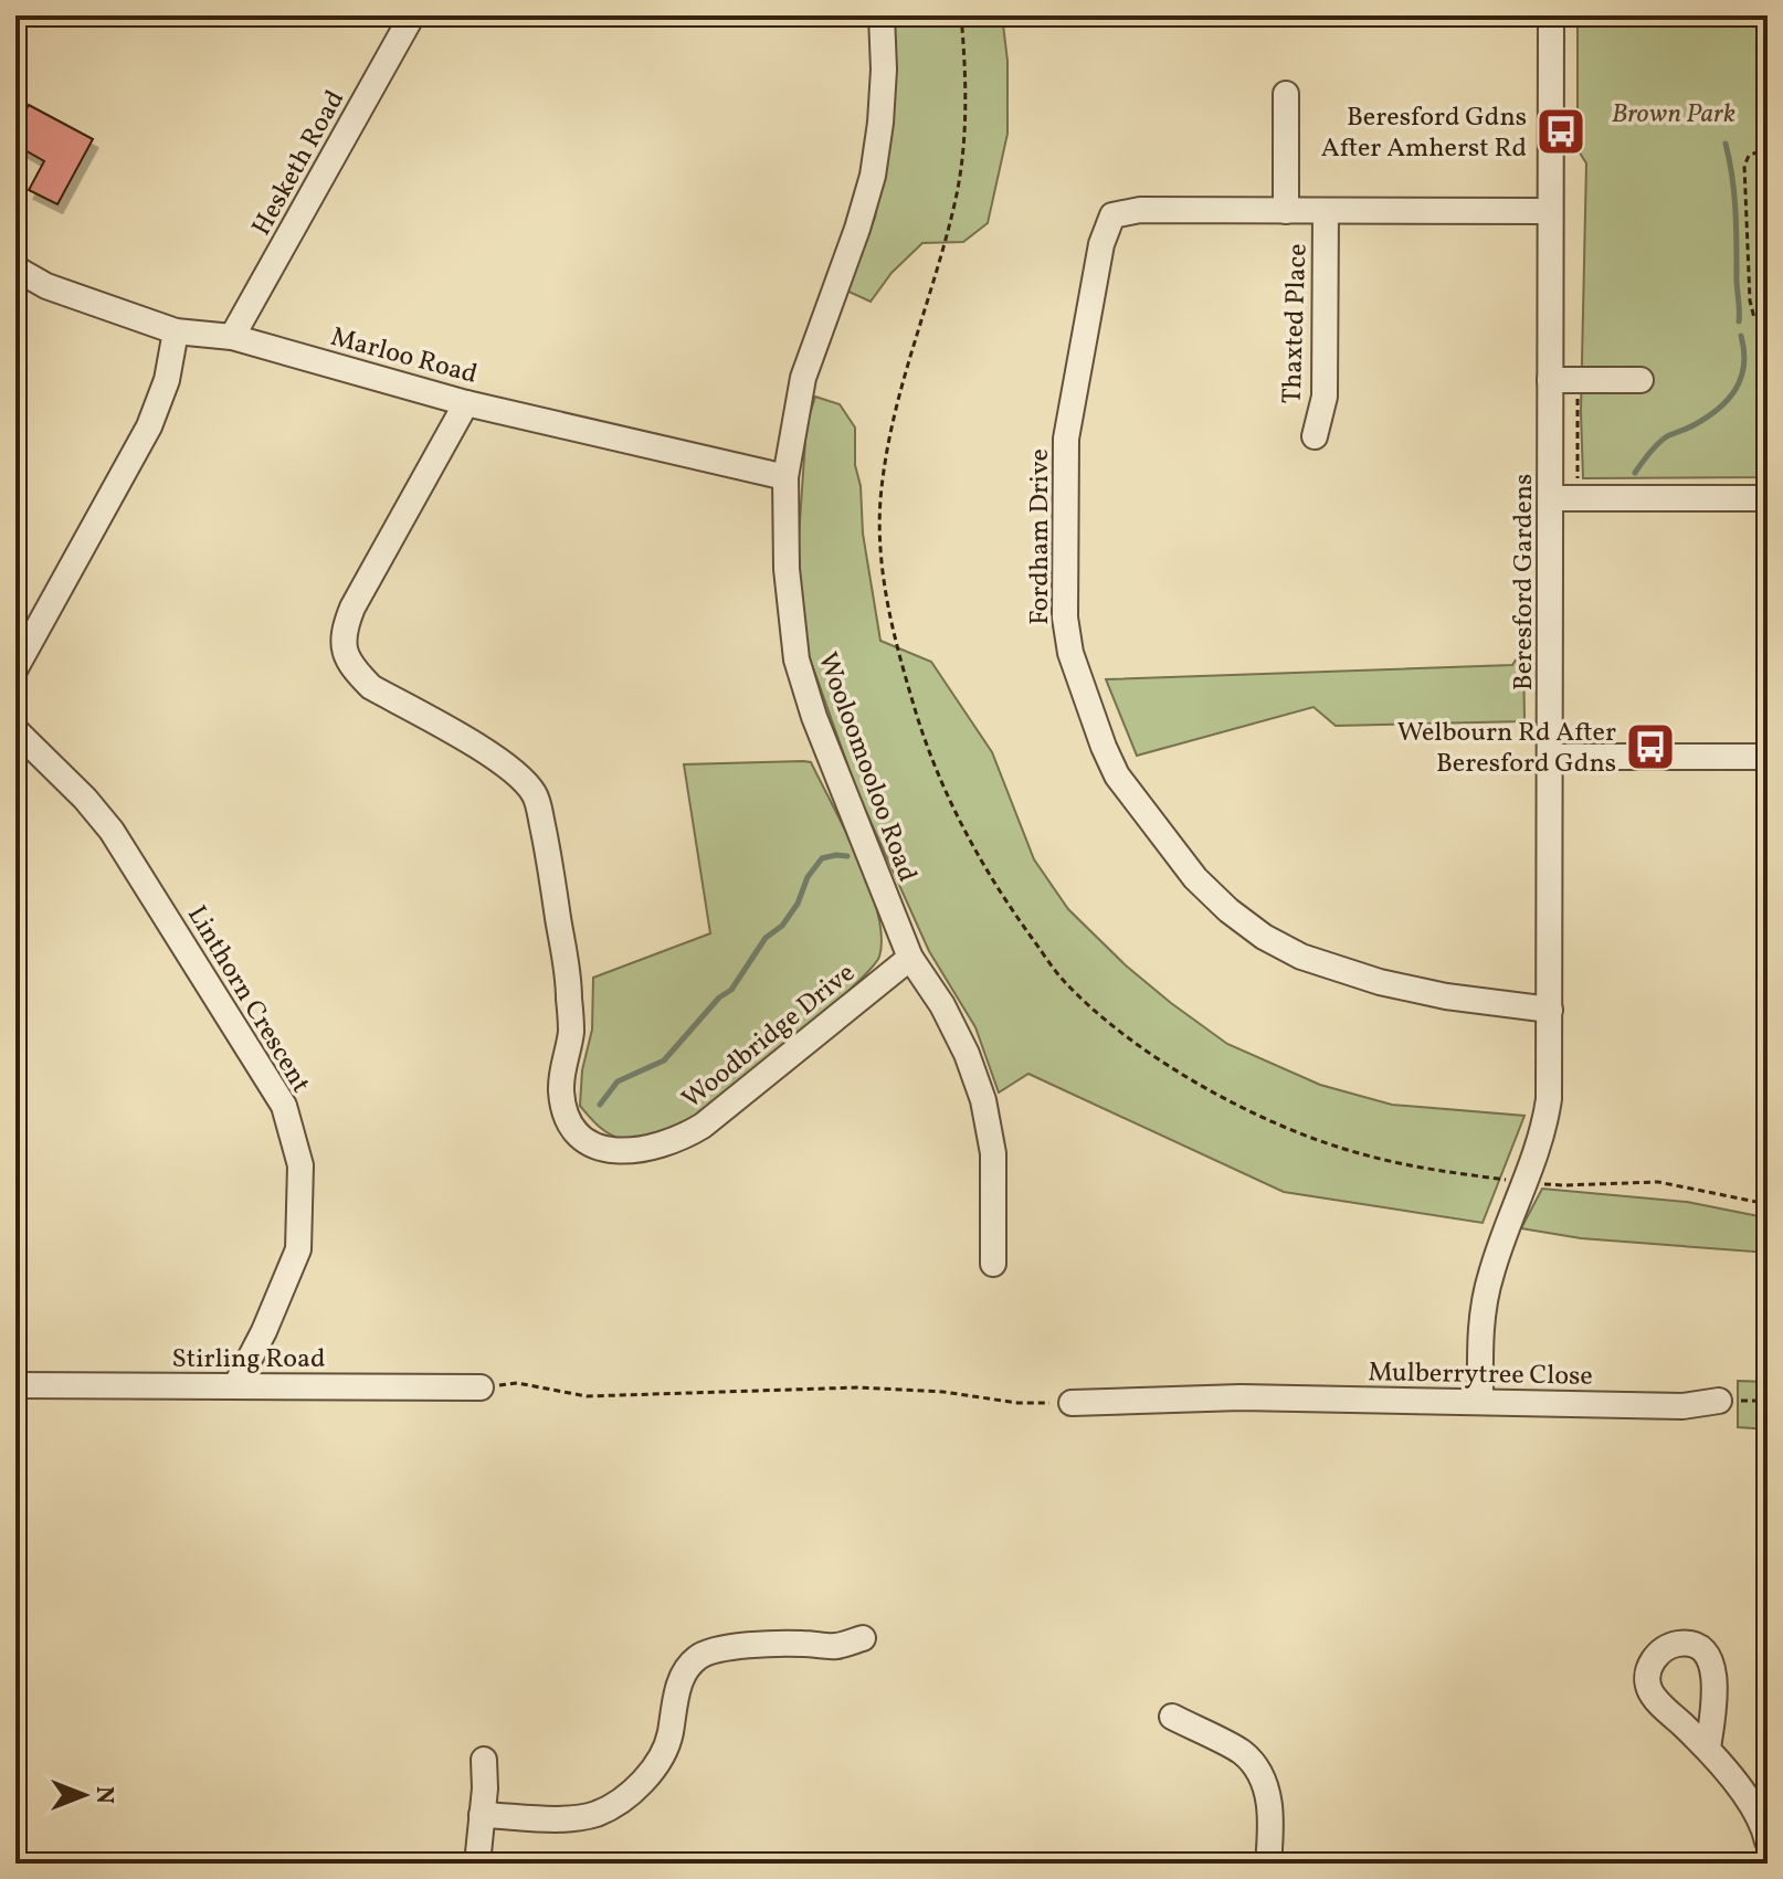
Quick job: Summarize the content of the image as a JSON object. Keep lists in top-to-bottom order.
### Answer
{
  "streets": {
    "street": [
      "Hesketh Road",
      "Thaxted Place",
      "Marloo Road",
      "Fordham Drive",
      "Beresford Gardens",
      "Wooloomooloo Road",
      "Linthorn Crescent",
      "Woodbridge Drive",
      "Stirling Road",
      "Mulberrytree Close"
    ]
  },
  "crossings": [
    ["Hesketh Road", "Marloo Road"],
    ["Thaxted Place", "Fordham Drive"],
    ["Marloo Road", "Wooloomooloo Road"],
    ["Marloo Road", "Woodbridge Drive"],
    ["Fordham Drive", "Beresford Gardens"],
    ["Beresford Gardens", "Mulberrytree Close"],
    ["Wooloomooloo Road", "Woodbridge Drive"],
    ["Linthorn Crescent", "Stirling Road"]
  ],
  "parks": ["Brown Park"],
  "places": {
    "bus stop": ["Beresford Gdns After Amherst Rd", "Welbourn Rd After Beresford Gdns"]
  },
  "north": "right"
}
